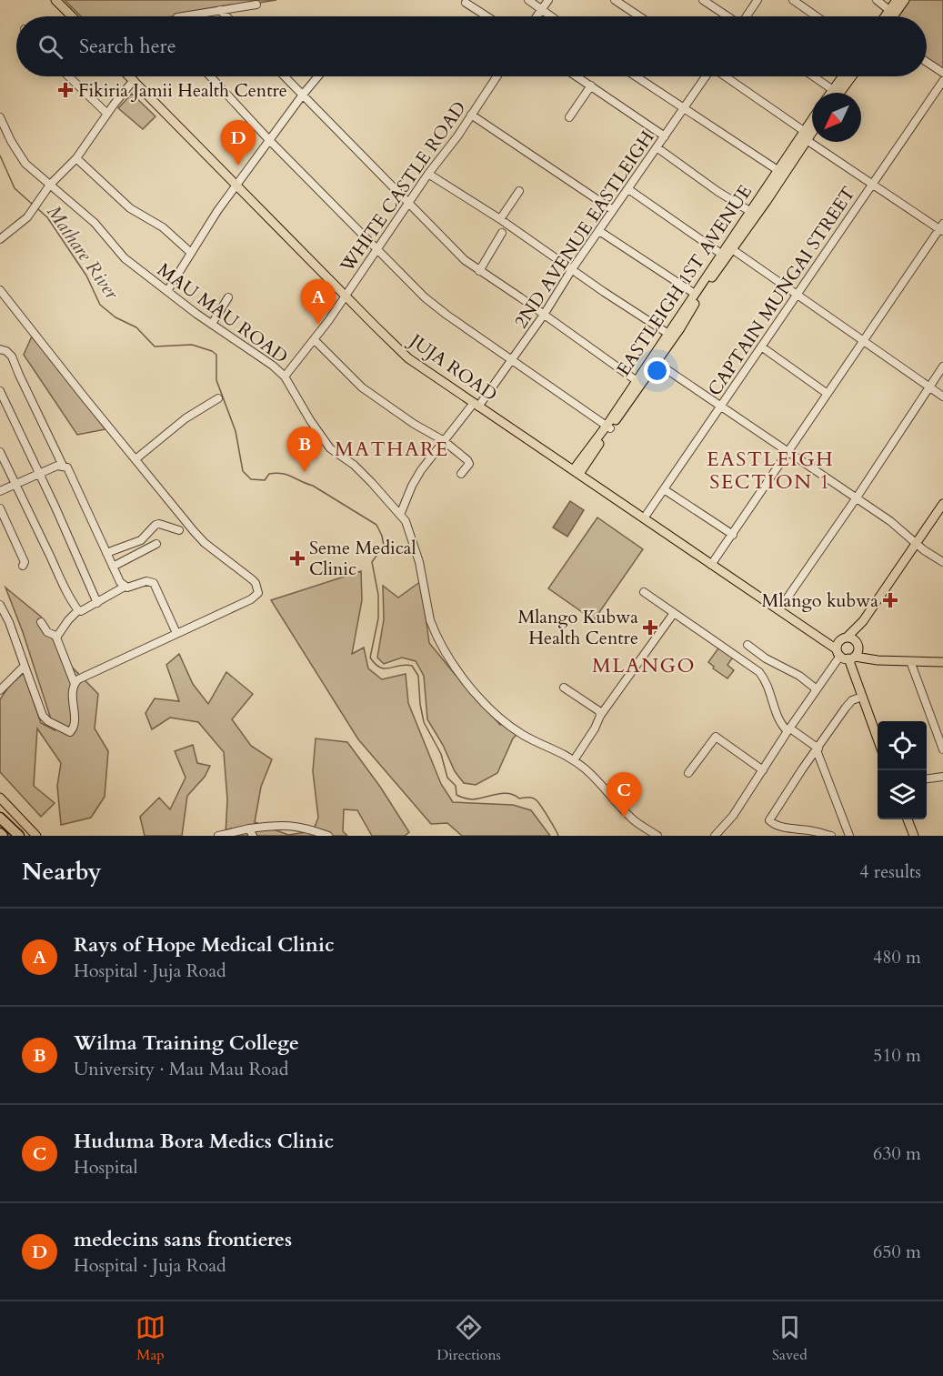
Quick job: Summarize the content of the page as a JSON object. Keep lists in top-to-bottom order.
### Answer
{
  "streets": {
    "main road": ["EASTLEIGH 1ST AVENUE", "JUJA ROAD"],
    "street": [
      "WHITE CASTLE ROAD",
      "2ND AVENUE EASTLEIGH",
      "CAPTAIN MUNGAI STREET",
      "MAU MAU ROAD"
    ]
  },
  "crossings": [
    ["WHITE CASTLE ROAD", "MAU MAU ROAD"],
    ["WHITE CASTLE ROAD", "JUJA ROAD"],
    ["2ND AVENUE EASTLEIGH", "MAU MAU ROAD"],
    ["2ND AVENUE EASTLEIGH", "JUJA ROAD"],
    ["EASTLEIGH 1ST AVENUE", "JUJA ROAD"],
    ["CAPTAIN MUNGAI STREET", "JUJA ROAD"]
  ],
  "districts": ["MATHARE", "EASTLEIGH SECTION 1", "MLANGO"],
  "water": ["Mathare River"],
  "places": {
    "health": [
      "Fikiria Jamii Health Centre",
      "Seme Medical Clinic",
      "Mlango kubwa",
      "Mlango Kubwa Health Centre"
    ]
  },
  "north": "bottom left",
  "page": {
    "search": "Search here",
    "pins": [
      "D",
      "A",
      "B",
      "C"
    ],
    "heading": ["Nearby", "4 results"],
    "list": [
      {
        "mark": "A",
        "name": "Rays of Hope Medical Clinic",
        "note": "Hospital · Juja Road",
        "value": "480 m"
      },
      {
        "mark": "B",
        "name": "Wilma Training College",
        "note": "University · Mau Mau Road",
        "value": "510 m"
      },
      {
        "mark": "C",
        "name": "Huduma Bora Medics Clinic",
        "note": "Hospital",
        "value": "630 m"
      },
      {
        "mark": "D",
        "name": "medecins sans frontieres",
        "note": "Hospital · Juja Road",
        "value": "650 m"
      }
    ],
    "nav": ["Map", "Directions", "Saved"]
  }
}
